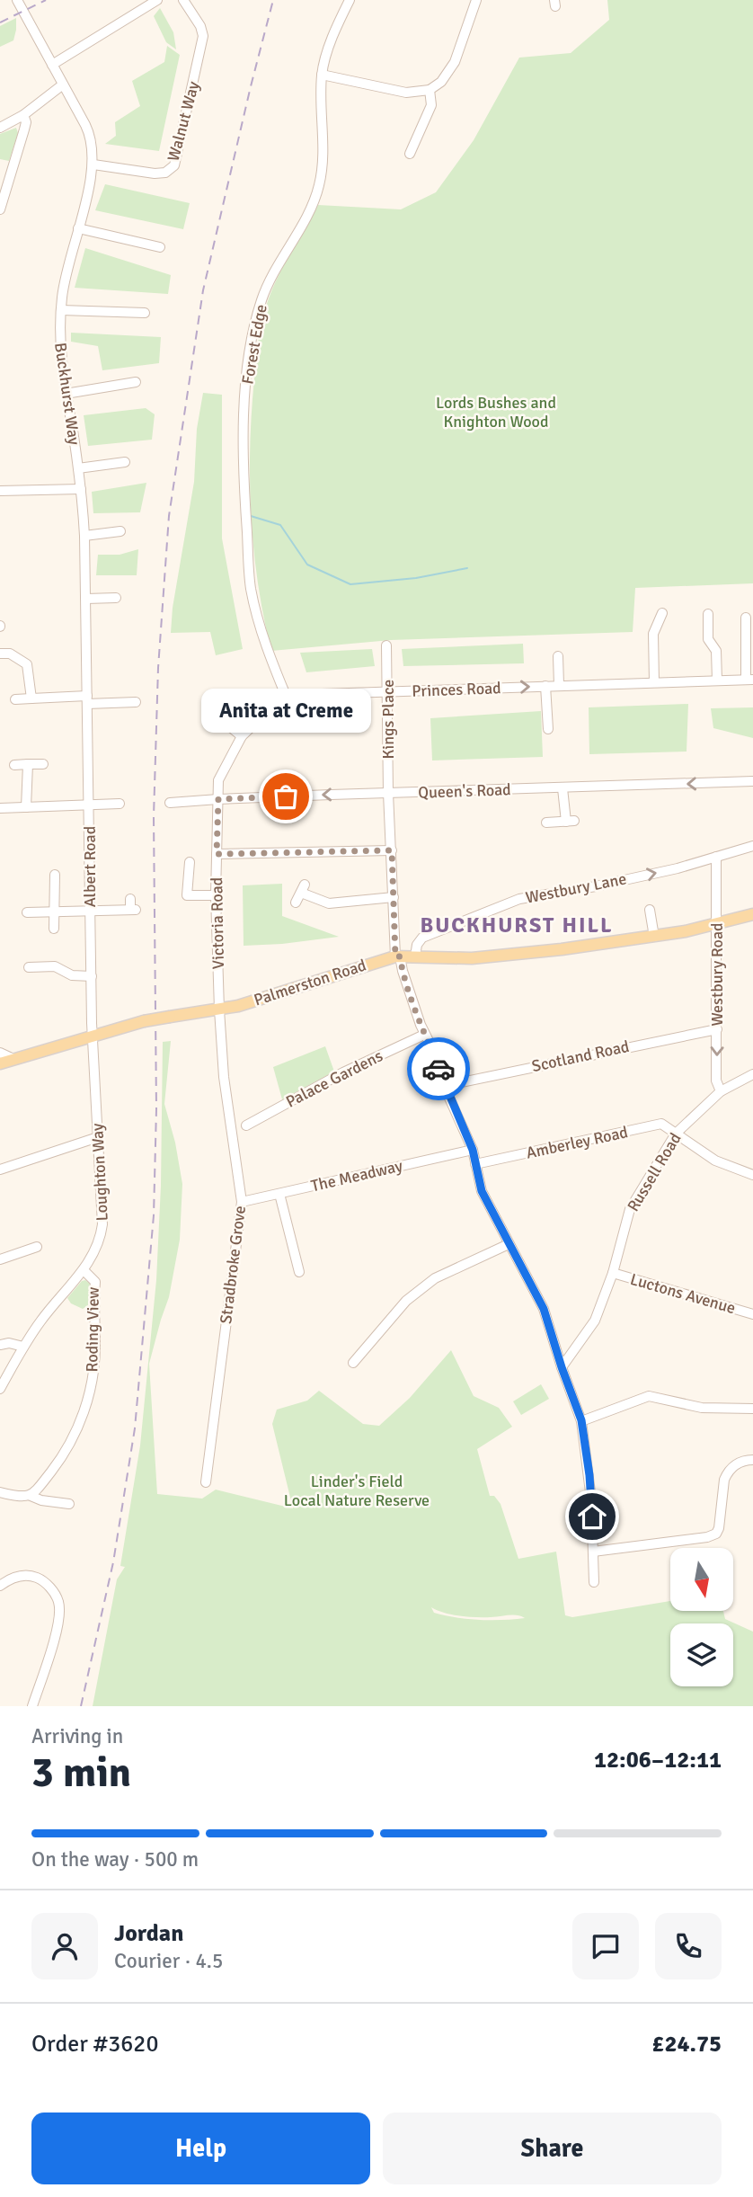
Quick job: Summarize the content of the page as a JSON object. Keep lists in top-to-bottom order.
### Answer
{
  "streets": {
    "main road": ["Palmerston Road"],
    "street": [
      "Walnut Way",
      "Forest Edge",
      "Buckhurst Way",
      "Princes Road",
      "Kings Place",
      "Queen's Road",
      "Albert Road",
      "Westbury Lane",
      "Victoria Road",
      "Westbury Road",
      "Scotland Road",
      "Palace Gardens",
      "Amberley Road",
      "Loughton Way",
      "Russell Road",
      "The Meadway",
      "Stradbroke Grove",
      "Luctons Avenue",
      "Roding View"
    ]
  },
  "crossings": [
    ["Walnut Way", "Buckhurst Way"],
    ["Forest Edge", "Princes Road"],
    ["Buckhurst Way", "Albert Road"],
    ["Princes Road", "Kings Place"],
    ["Princes Road", "Queen's Road"],
    ["Princes Road", "Victoria Road"],
    ["Kings Place", "Queen's Road"],
    ["Kings Place", "Palmerston Road"],
    ["Kings Place", "Scotland Road"],
    ["Kings Place", "Palace Gardens"],
    ["Kings Place", "Amberley Road"],
    ["Kings Place", "Russell Road"],
    ["Kings Place", "The Meadway"],
    ["Queen's Road", "Victoria Road"],
    ["Albert Road", "Palmerston Road"],
    ["Albert Road", "Loughton Way"],
    ["Westbury Lane", "Westbury Road"],
    ["Westbury Lane", "Palmerston Road"],
    ["Victoria Road", "Palmerston Road"],
    ["Victoria Road", "Stradbroke Grove"],
    ["Westbury Road", "Palmerston Road"],
    ["Westbury Road", "Scotland Road"],
    ["Westbury Road", "Russell Road"],
    ["Palmerston Road", "Loughton Way"],
    ["Palmerston Road", "Stradbroke Grove"],
    ["Amberley Road", "Russell Road"],
    ["Loughton Way", "Roding View"],
    ["Russell Road", "Luctons Avenue"],
    ["The Meadway", "Stradbroke Grove"]
  ],
  "one_way": ["Westbury Lane"],
  "districts": ["BUCKHURST HILL"],
  "parks": ["Lords Bushes and Knighton Wood", "Linder's Field Local Nature Reserve"],
  "places": ["Anita at Creme"],
  "north": "bottom",
  "page": {
    "bubble": "Anita at Creme",
    "heading": ["3 min", "Arriving in", "12:06–12:11"],
    "panel": [
      "Jordan",
      "Courier · 4.5",
      "Order #3620",
      "£24.75"
    ],
    "bar": "On the way · 500 m",
    "buttons": ["Help", "Share"]
  }
}
